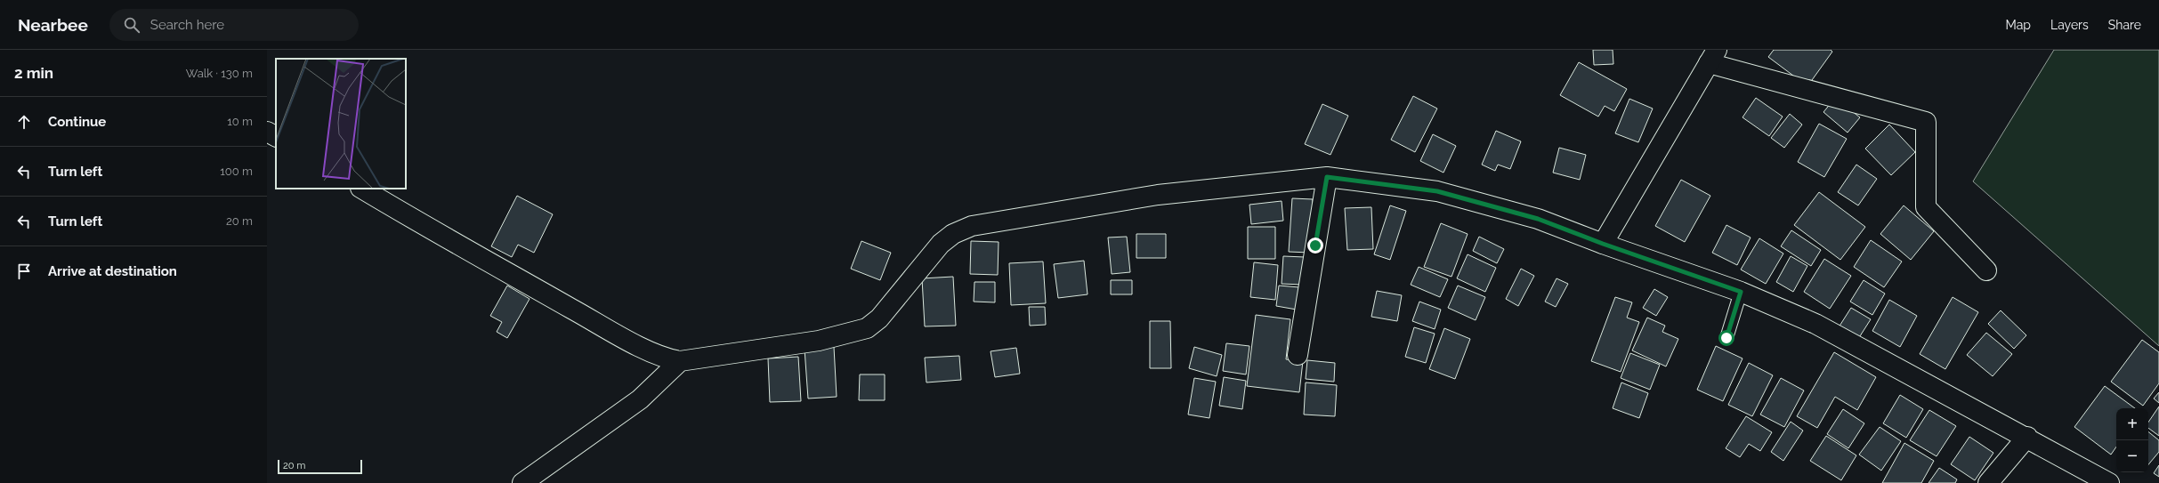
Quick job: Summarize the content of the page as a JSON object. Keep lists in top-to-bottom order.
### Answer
{
  "scale_bar": "20 m",
  "page": {
    "header": "Nearbee",
    "search": "Search here",
    "nav": ["Map", "Layers", "Share"],
    "heading": ["2 min", "Walk · 130 m"],
    "list": [
      ["Continue", "10 m"],
      ["Turn left", "100 m"],
      ["Turn left", "20 m"],
      "Arrive at destination"
    ],
    "map_buttons": ["+", "−"],
    "scale": "20 m"
  }
}
